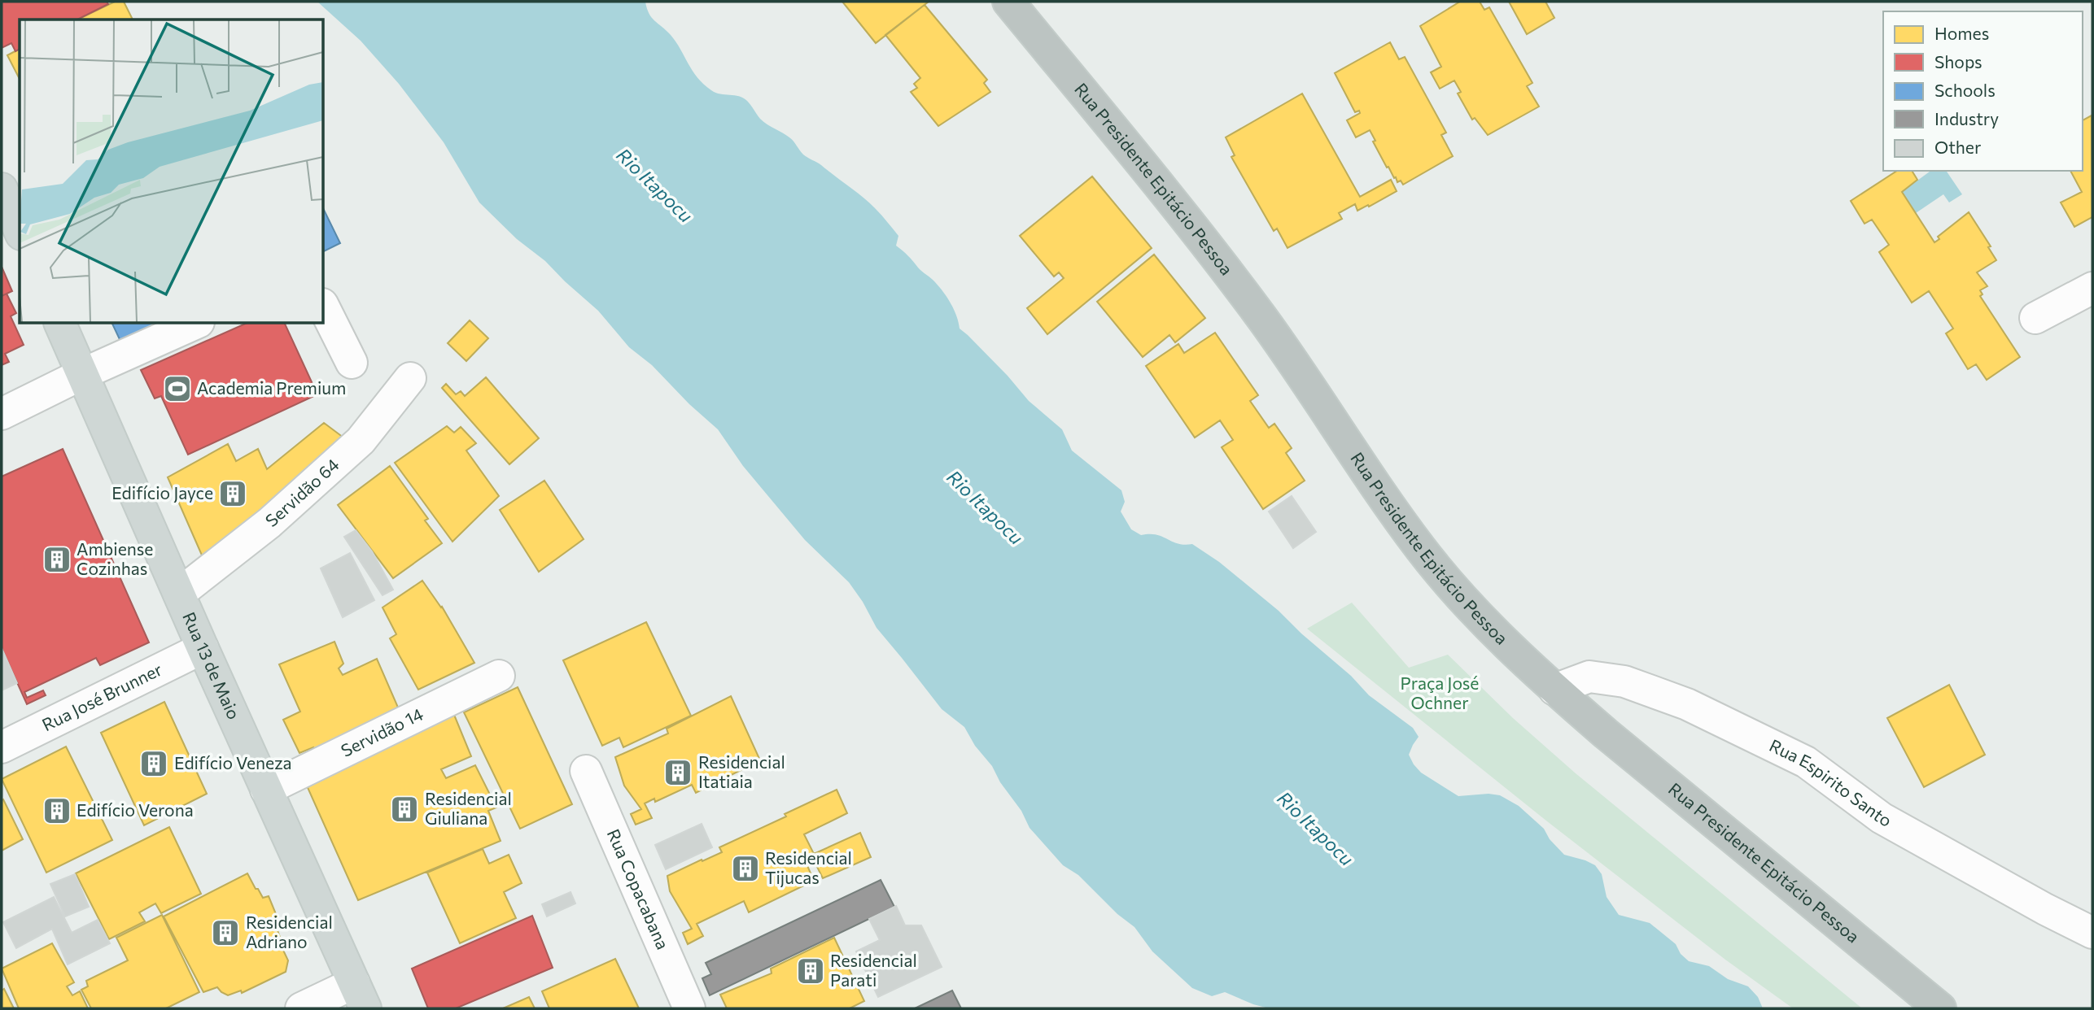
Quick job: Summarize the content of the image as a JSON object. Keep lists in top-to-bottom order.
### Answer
{
  "streets": {
    "highway": ["Rua Presidente Epitácio Pessoa"],
    "main road": ["Rua 13 de Maio"],
    "street": [
      "Servidão 64",
      "Rua José Brunner",
      "Servidão 14",
      "Rua Espirito Santo",
      "Rua Copacabana"
    ]
  },
  "crossings": [
    ["Rua Presidente Epitácio Pessoa", "Rua Espirito Santo"],
    ["Servidão 64", "Rua 13 de Maio"],
    ["Rua 13 de Maio", "Rua José Brunner"],
    ["Rua 13 de Maio", "Servidão 14"]
  ],
  "water": ["Rio Itapocu"],
  "parks": ["Praça José Ochner"],
  "places": {
    "sports": ["Academia Premium"],
    "building": [
      "Edifício Jayce",
      "Ambiense Cozinhas",
      "Edifício Veneza",
      "Residencial Itatiaia",
      "Residencial Giuliana",
      "Edifício Verona",
      "Residencial Tijucas",
      "Residencial Adriano",
      "Residencial Parati"
    ]
  },
  "legend": [
    "Homes",
    "Shops",
    "Schools",
    "Industry",
    "Other"
  ]
}
